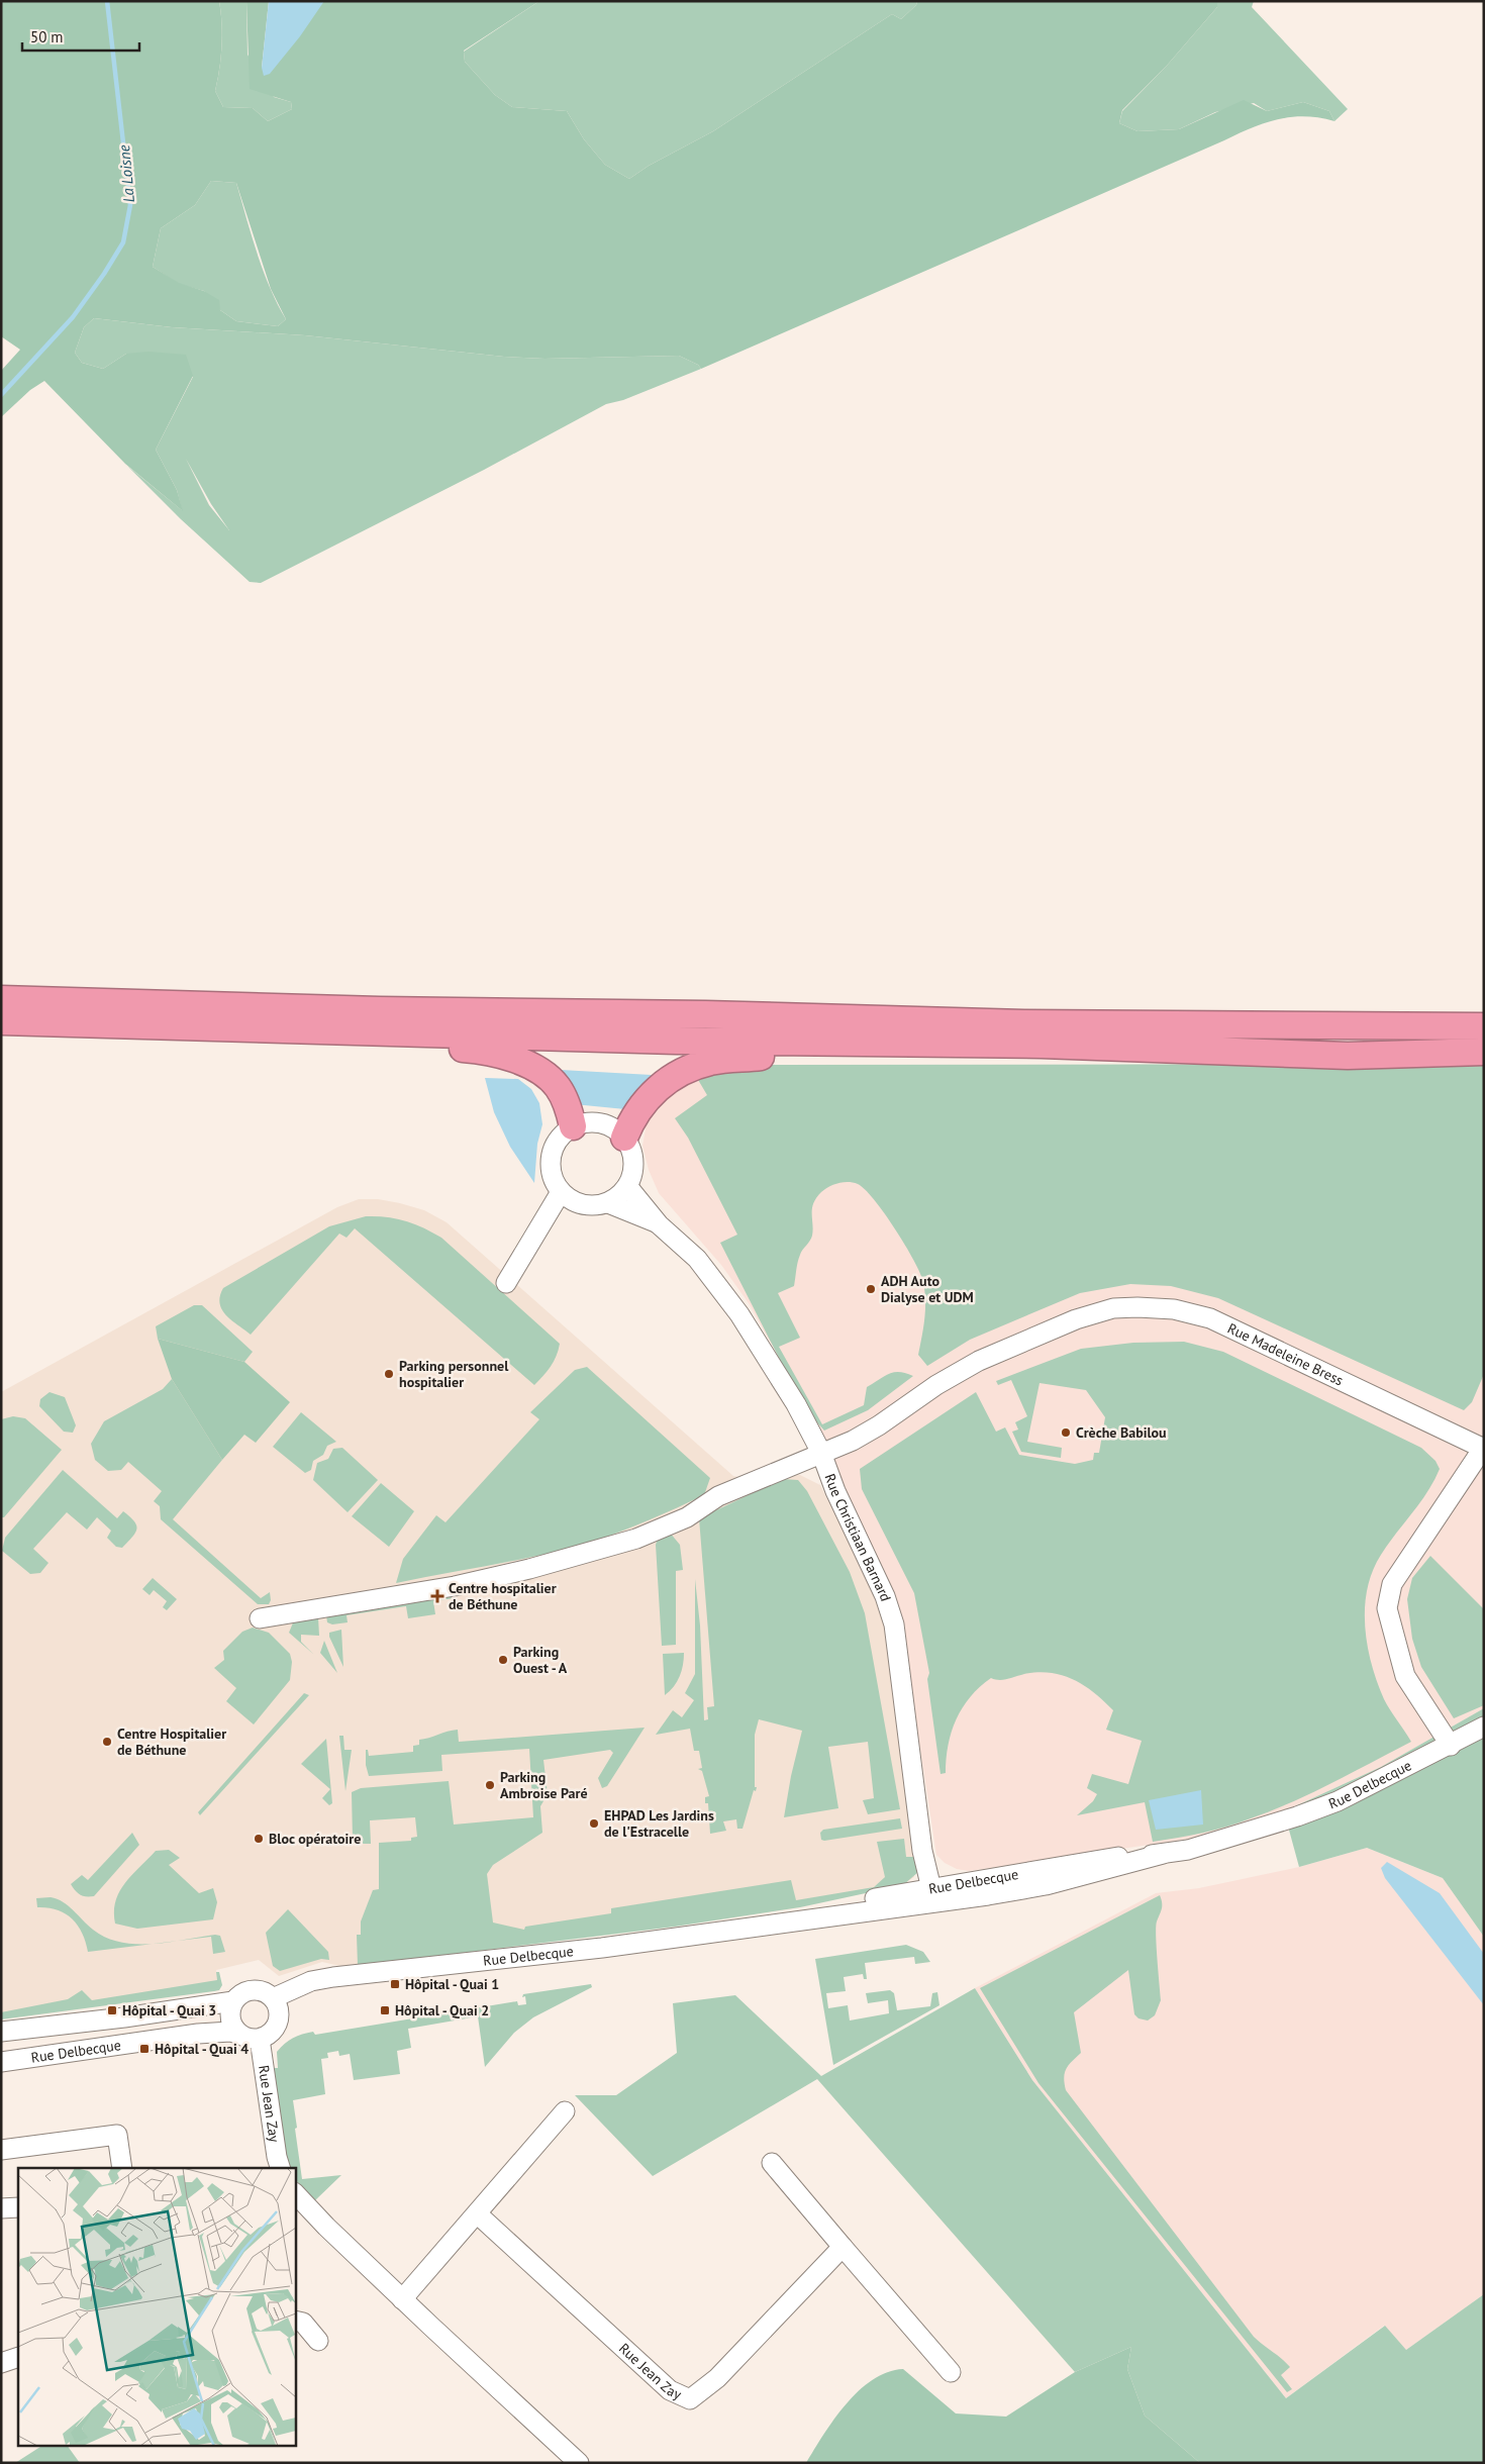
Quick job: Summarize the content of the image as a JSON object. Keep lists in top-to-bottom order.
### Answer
{
  "streets": {
    "street": [
      "Rue Madeleine Bress",
      "Rue Christiaan Barnard",
      "Rue Delbecque",
      "Rue Jean Zay"
    ]
  },
  "crossings": [
    ["Rue Madeleine Bress", "Rue Christiaan Barnard"],
    ["Rue Christiaan Barnard", "Rue Delbecque"],
    ["Rue Delbecque", "Rue Jean Zay"]
  ],
  "water": ["La Loisne"],
  "places": {
    "other": [
      "ADH Auto Dialyse et UDM",
      "Parking personnel hospitalier",
      "Crèche Babilou",
      "Parking Ouest - A",
      "Centre Hospitalier de Béthune",
      "Parking Ambroise Paré",
      "EHPAD Les Jardins de l'Estracelle",
      "Bloc opératoire"
    ],
    "health": ["Centre hospitalier de Béthune"],
    "transit": [
      "Hôpital - Quai 1",
      "Hôpital - Quai 3",
      "Hôpital - Quai 2",
      "Hôpital - Quai 4"
    ]
  },
  "scale_bar": "50 m"
}
